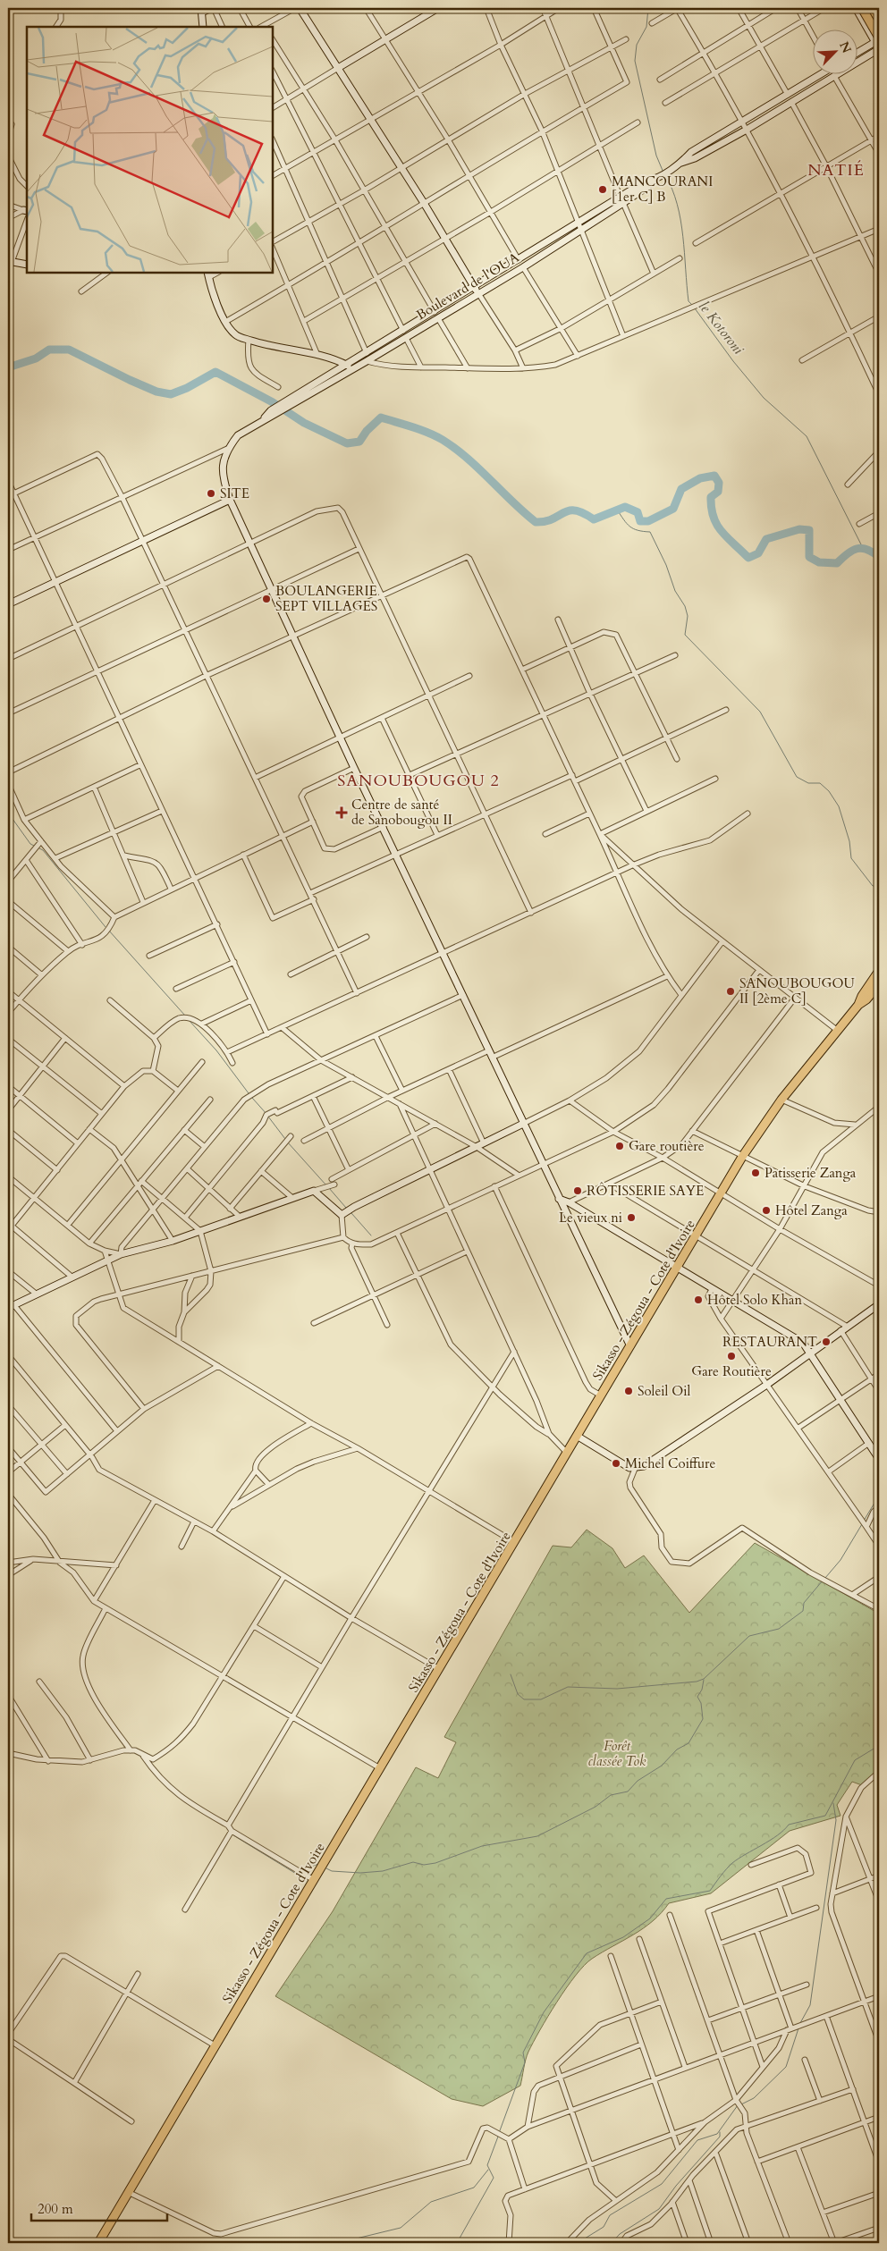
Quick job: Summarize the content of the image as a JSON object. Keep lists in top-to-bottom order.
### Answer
{
  "streets": {
    "highway": ["Sikasso - Zégoua - Cote d'Ivoire"],
    "main road": ["Boulevard de l'OUA"]
  },
  "districts": ["NATIÉ", "SANOUBOUGOU 2"],
  "water": ["le Kotoroni"],
  "parks": ["Forêt classée Tok"],
  "places": {
    "other": [
      "MANCOURANI [1er C] B",
      "SITE",
      "BOULANGERIE SEPT VILLAGES",
      "SANOUBOUGOU II [2ème C]",
      "Gare routière",
      "Patisserie Zanga",
      "RÔTISSERIE SAYE",
      "Hôtel Zanga",
      "Le vieux ni",
      "Hôtel Solo Khan",
      "RESTAURANT",
      "Gare Routière",
      "Soleil Oil",
      "Michel Coiffure"
    ],
    "health": ["Centre de santé de Sanobougou II"]
  },
  "scale_bar": "200 m",
  "north": "top right"
}
